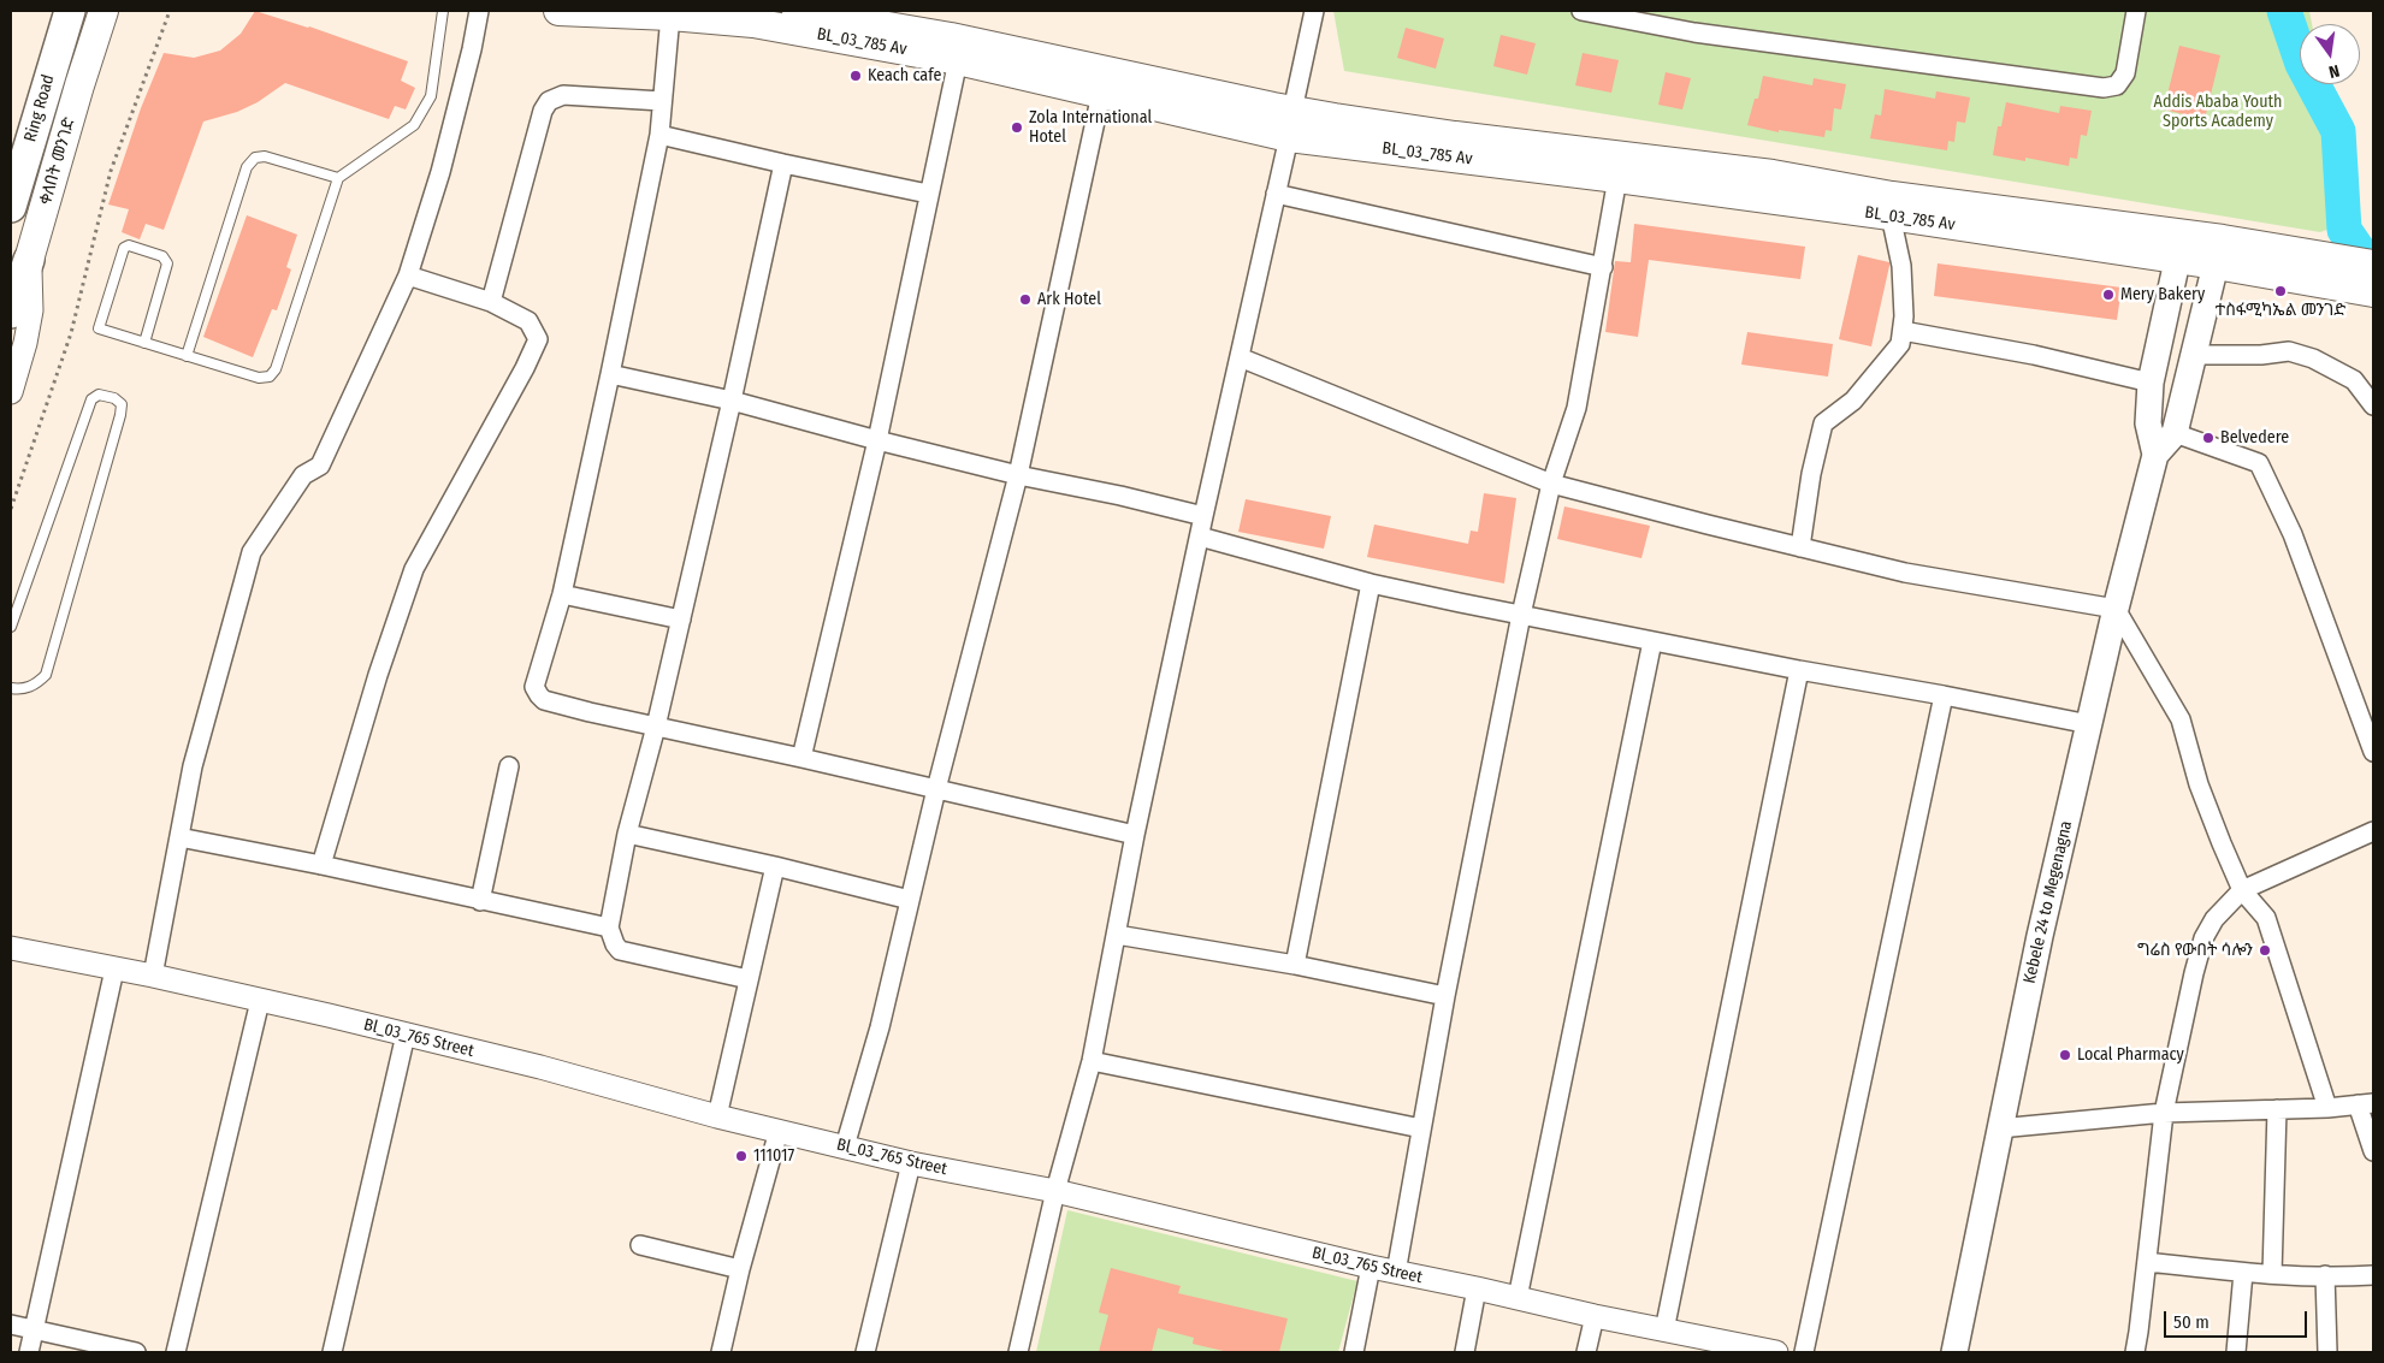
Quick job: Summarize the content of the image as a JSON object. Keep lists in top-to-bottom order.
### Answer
{
  "streets": {
    "highway": ["Ring Road", "ቀለበት መንገድ"],
    "main road": ["BL_03_785 Av", "Kebele 24 to Megenagna"],
    "street": ["Bl_03_765 Street"]
  },
  "parks": ["Addis Ababa Youth Sports Academy"],
  "places": [
    "Keach cafe",
    "Zola International Hotel",
    "ተስፋሚካኤል መንገድ",
    "Mery Bakery",
    "Ark Hotel",
    "Belvedere",
    "ግሬስ የውበት ሳሎን",
    "Local Pharmacy",
    "111017"
  ],
  "scale_bar": "50 m",
  "north": "bottom"
}
